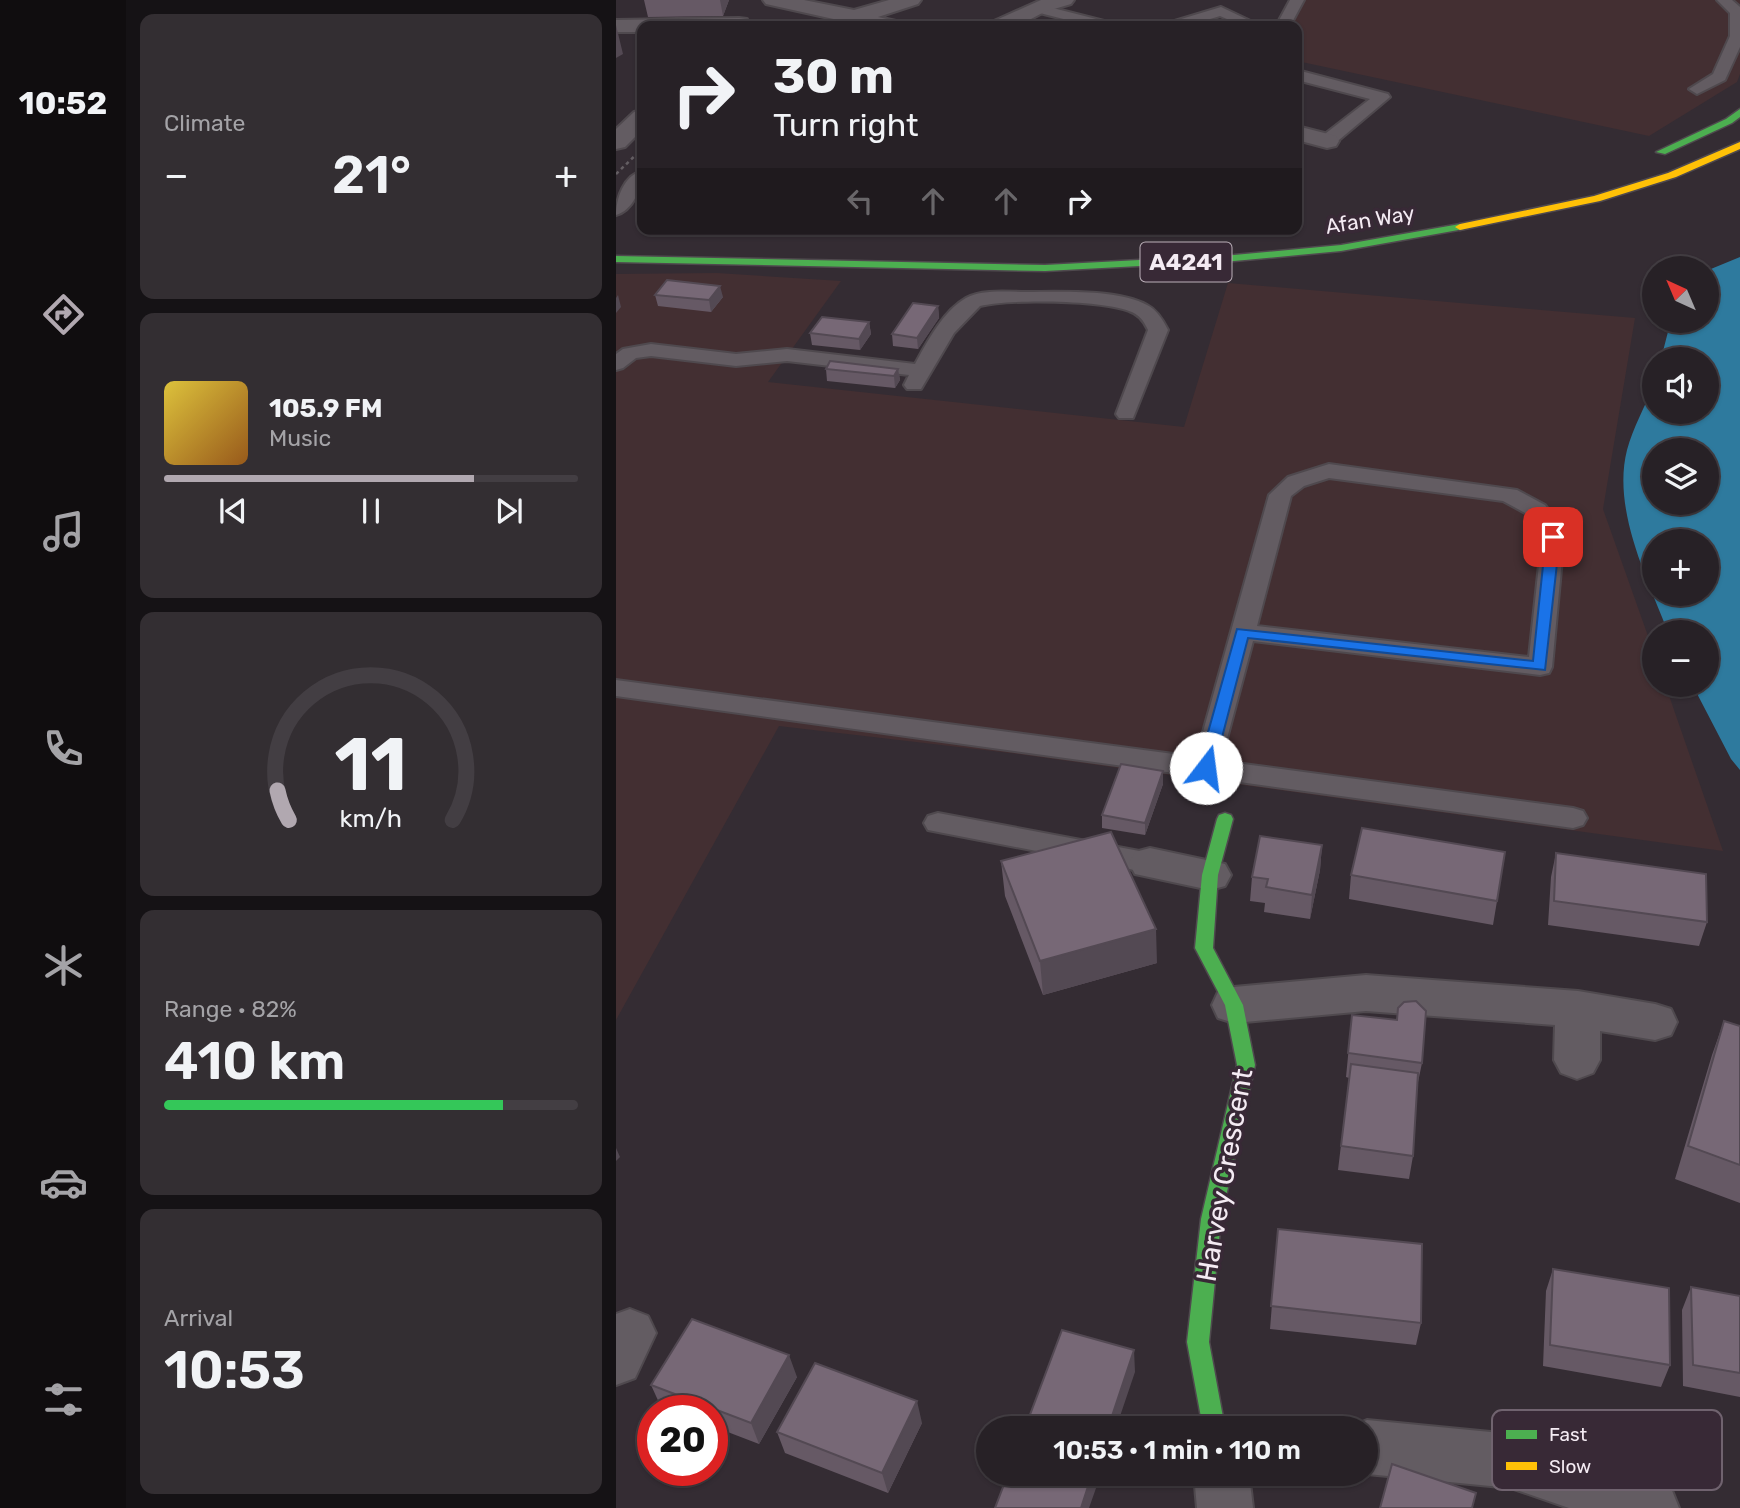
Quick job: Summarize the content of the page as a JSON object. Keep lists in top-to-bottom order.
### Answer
{
  "streets": {
    "main road": ["Afan Way", "A4241", "Harvey Crescent"]
  },
  "legend": ["Fast", "Slow"],
  "north": "top left",
  "page": {
    "tabs": "10:52",
    "tile": [
      "Climate",
      ["Range · 82%", "410 km"],
      ["Arrival", "10:53"]
    ],
    "turn": ["30 m", "Turn right"],
    "heat": ["−", "21°", "+"],
    "map_buttons": ["+", "−"],
    "song": ["105.9 FM", "Music"],
    "limit": "20",
    "trip": "10:53 · 1 min · 110 m",
    "gauge": ["11", "km/h"]
  }
}
